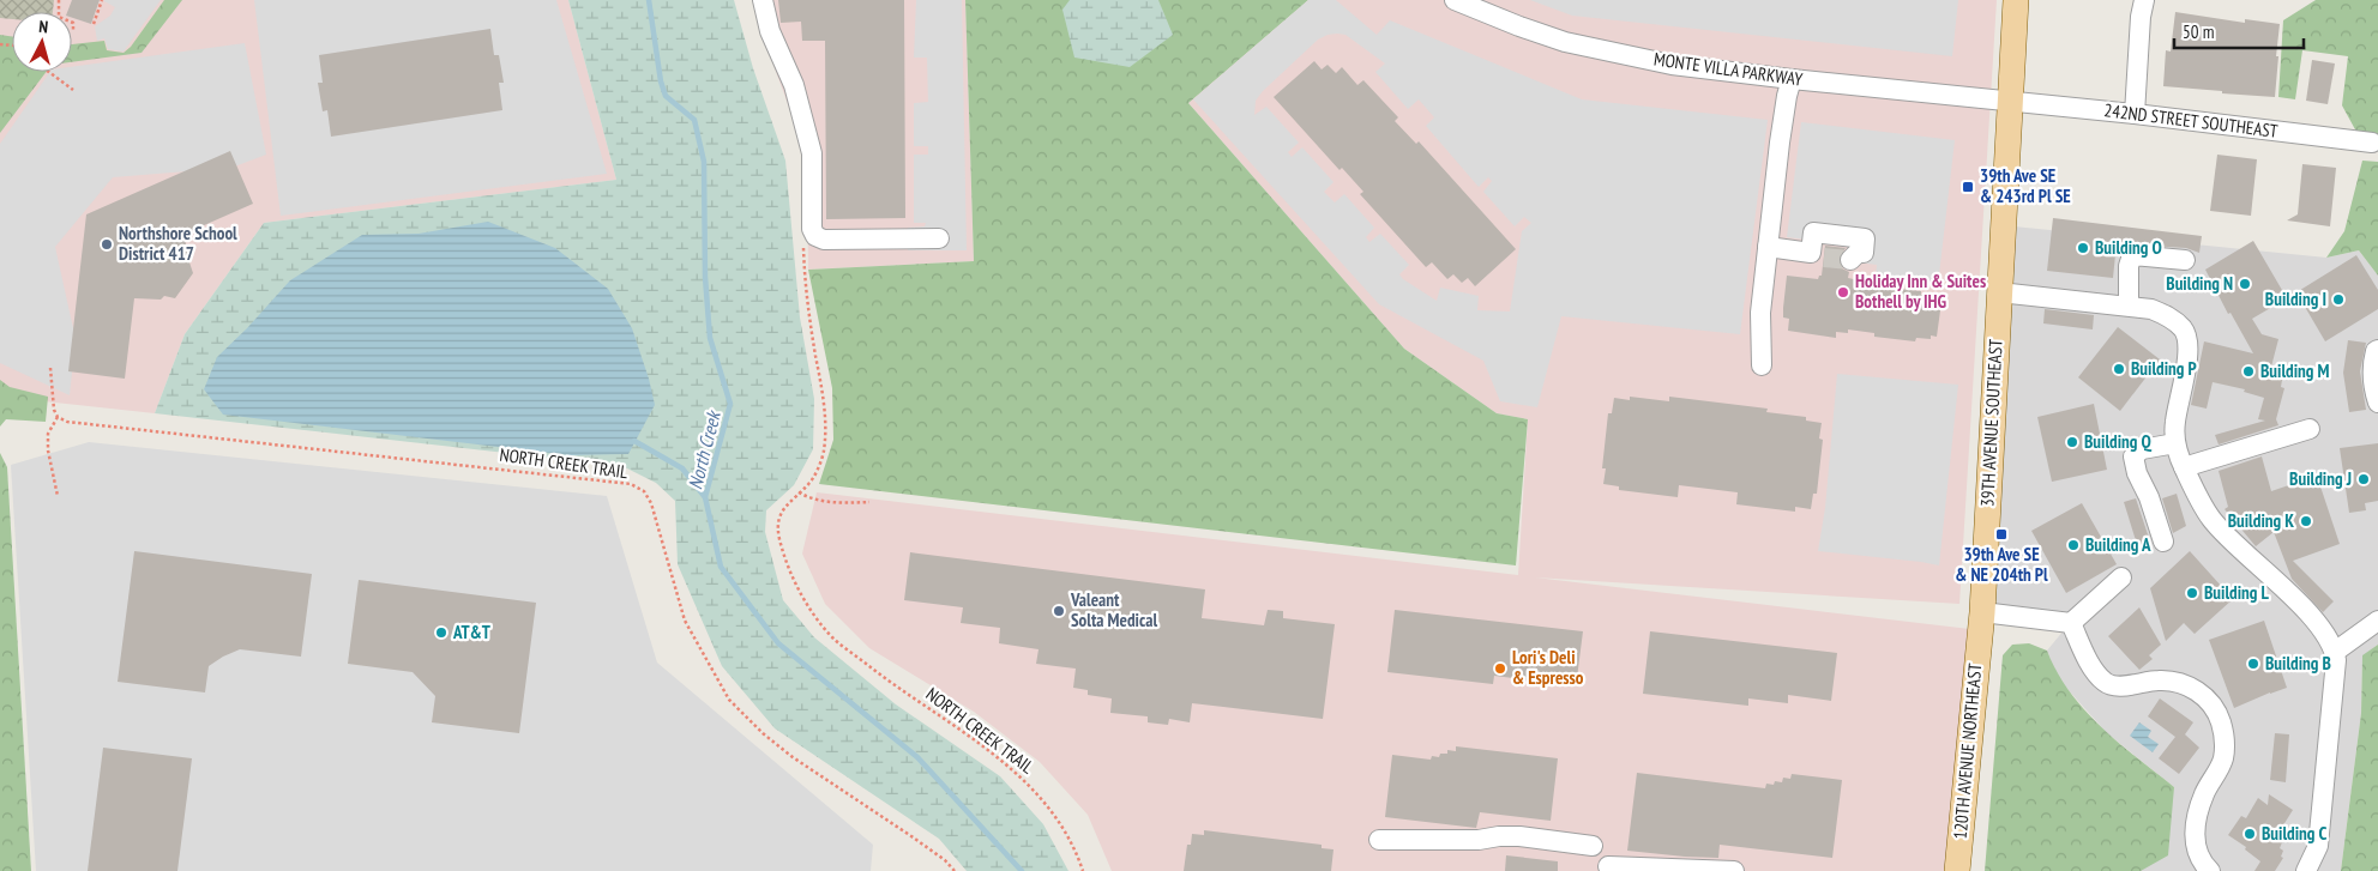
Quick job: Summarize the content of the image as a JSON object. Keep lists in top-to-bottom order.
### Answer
{
  "streets": {
    "main road": ["39TH AVENUE SOUTHEAST", "120TH AVENUE NORTHEAST"],
    "street": ["MONTE VILLA PARKWAY", "242ND STREET SOUTHEAST"],
    "path": ["NORTH CREEK TRAIL"]
  },
  "crossings": [
    ["MONTE VILLA PARKWAY", "242ND STREET SOUTHEAST"],
    ["MONTE VILLA PARKWAY", "39TH AVENUE SOUTHEAST"],
    ["242ND STREET SOUTHEAST", "39TH AVENUE SOUTHEAST"],
    ["39TH AVENUE SOUTHEAST", "120TH AVENUE NORTHEAST"]
  ],
  "water": ["North Creek"],
  "places": {
    "transit": ["39th Ave SE & 243rd Pl SE", "39th Ave SE & NE 204th Pl"],
    "other": [
      "Northshore School District 417",
      "Building O",
      "Building N",
      "Holiday Inn & Suites Bothell by IHG",
      "Building I",
      "Building P",
      "Building M",
      "Building Q",
      "Building J",
      "Building K",
      "Building A",
      "Building L",
      "Valeant Solta Medical",
      "AT&T",
      "Building B",
      "Lori's Deli & Espresso",
      "Building C"
    ]
  },
  "scale_bar": "50 m",
  "north": "top"
}
